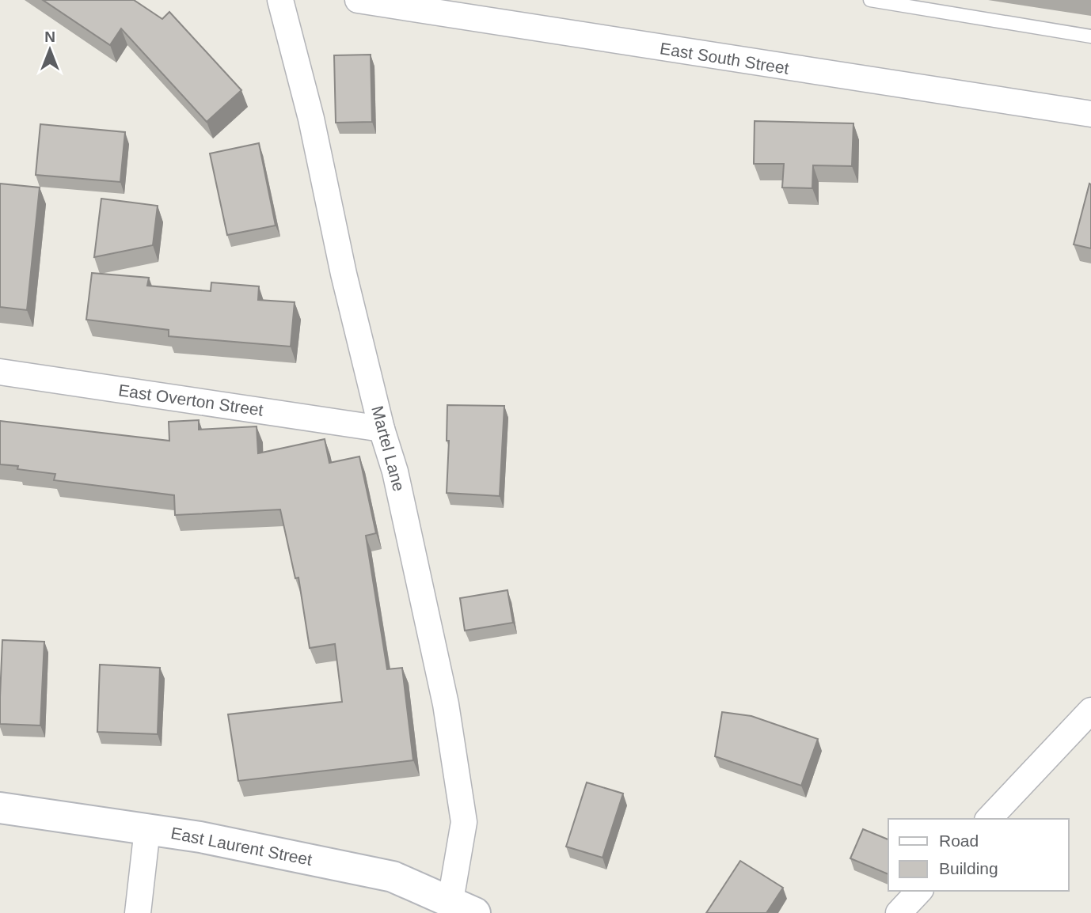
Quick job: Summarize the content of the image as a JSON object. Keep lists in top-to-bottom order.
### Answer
{
  "streets": {
    "street": [
      "East South Street",
      "East Overton Street",
      "Martel Lane",
      "East Laurent Street"
    ]
  },
  "crossings": [
    ["East Overton Street", "Martel Lane"],
    ["Martel Lane", "East Laurent Street"]
  ],
  "legend": ["Road", "Building"],
  "north": "top"
}
